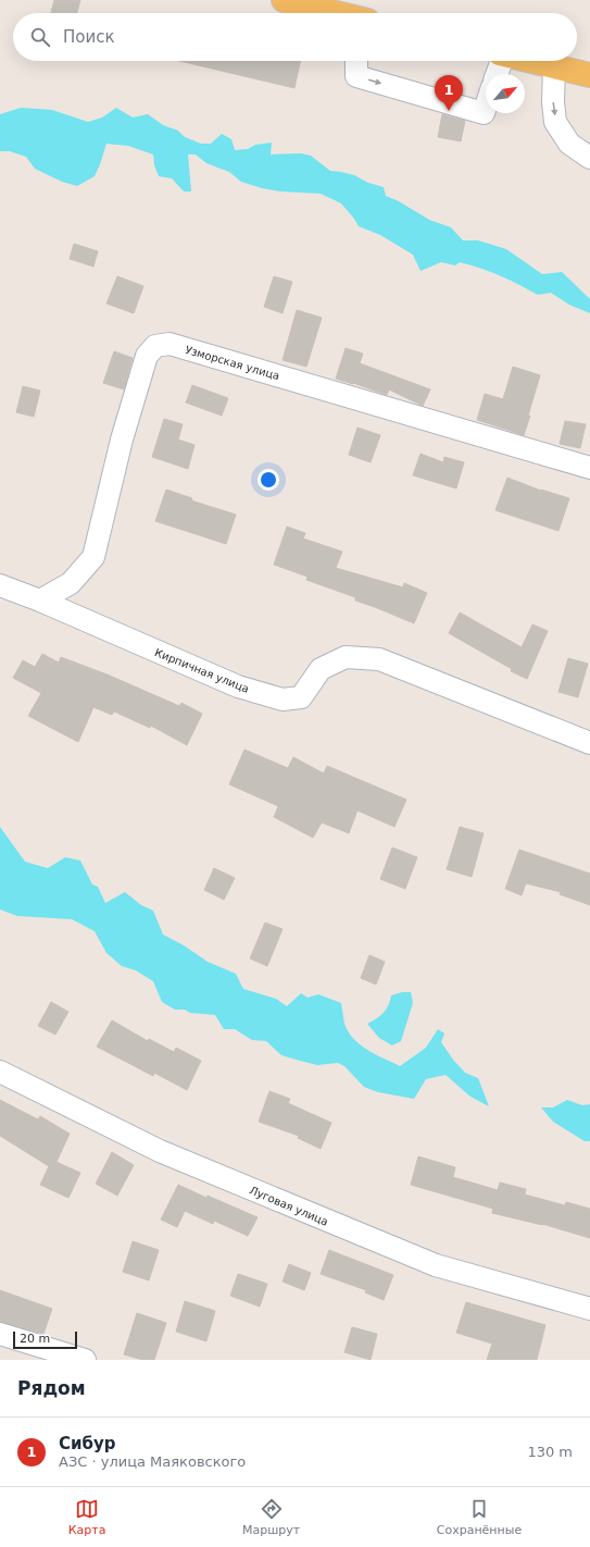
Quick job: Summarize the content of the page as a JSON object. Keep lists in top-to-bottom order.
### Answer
{
  "streets": {
    "street": ["Узморская улица", "Кирпичная улица", "Луговая улица"]
  },
  "crossings": [
    ["Узморская улица", "Кирпичная улица"]
  ],
  "scale_bar": "20 m",
  "north": "top right",
  "page": {
    "search": "Поиск",
    "pins": "1",
    "scale": "20 m",
    "heading": "Рядом",
    "list": [
      {
        "mark": "1",
        "name": "Сибур",
        "note": "АЗС · улица Маяковского",
        "value": "130 m"
      }
    ],
    "nav": ["Карта", "Маршрут", "Сохранённые"]
  }
}
